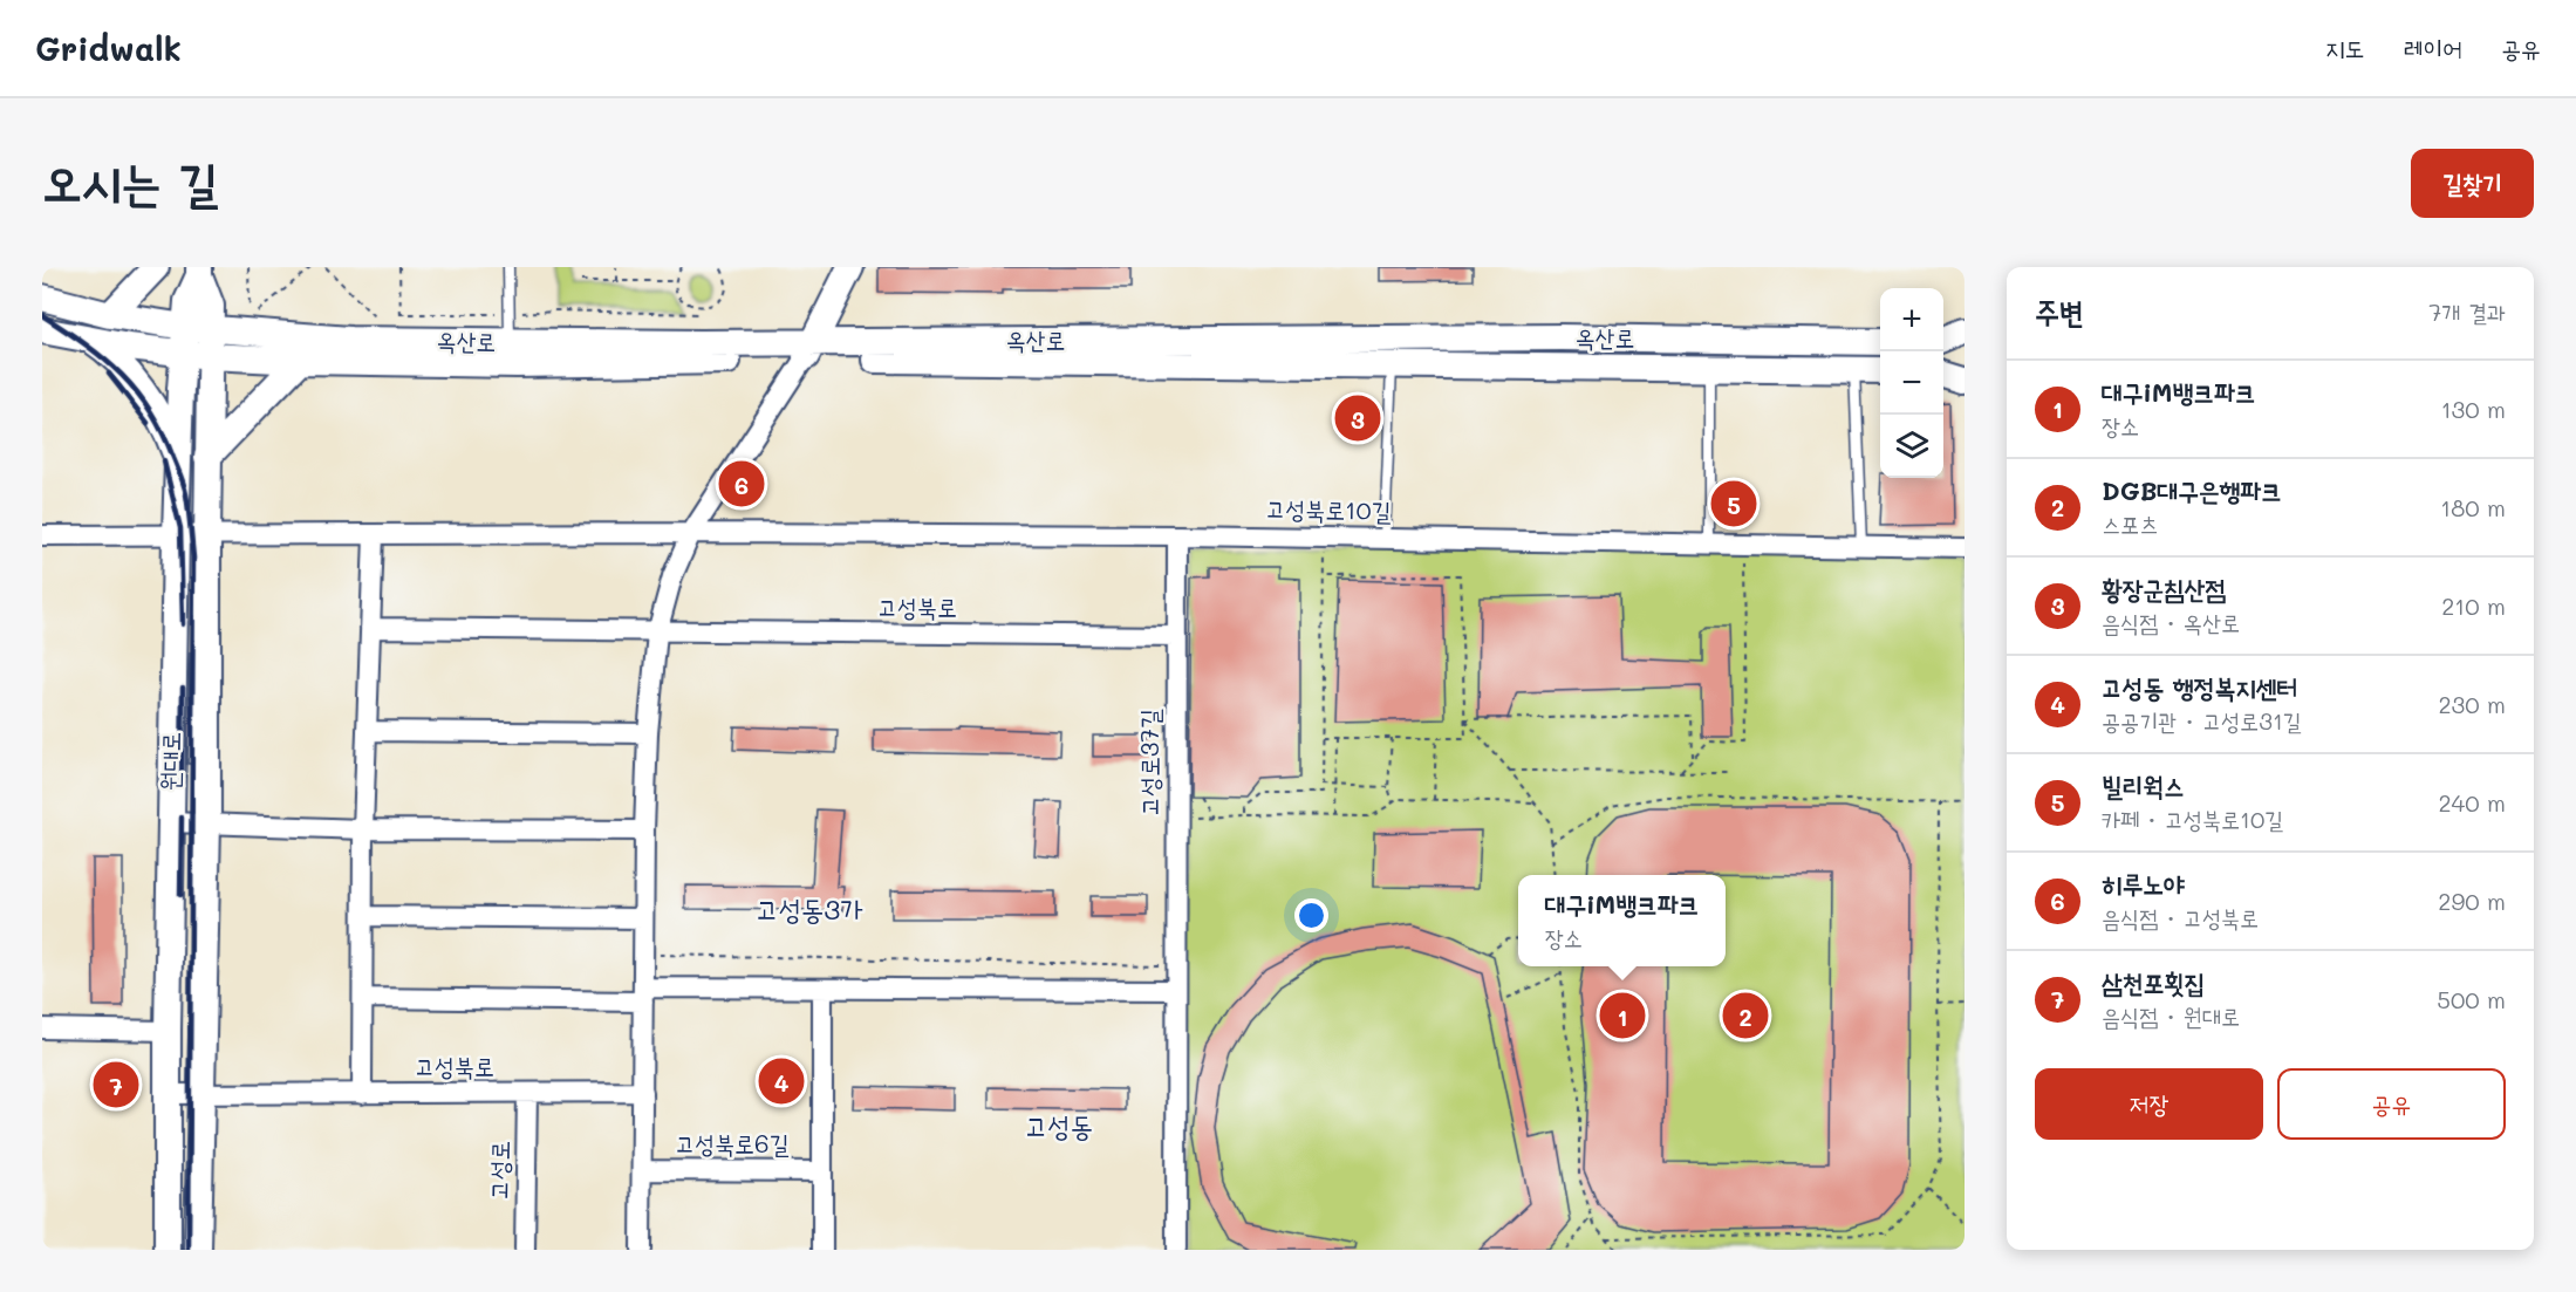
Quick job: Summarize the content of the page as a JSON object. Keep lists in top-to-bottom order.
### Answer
{
  "streets": {
    "main road": ["옥산로", "원대로"],
    "street": [
      "고성북로10길",
      "고성북로",
      "고성로37길",
      "고성북로6길",
      "고성로"
    ]
  },
  "crossings": [
    ["옥산로", "원대로"],
    ["고성북로10길", "고성로37길"],
    ["고성북로", "원대로"],
    ["고성북로", "고성로37길"],
    ["고성북로", "고성로"]
  ],
  "districts": ["고성동3가", "고성동"],
  "page": {
    "header": "Gridwalk",
    "nav": ["지도", "레이어", "공유"],
    "title": "오시는 길",
    "buttons": [
      "길찾기",
      ["저장", "공유"]
    ],
    "heading": ["주변", "7개 결과"],
    "map_buttons": ["+", "−"],
    "list": [
      {
        "mark": "1",
        "name": "대구iM뱅크파크",
        "note": "장소",
        "value": "130 m"
      },
      {
        "mark": "2",
        "name": "DGB대구은행파크",
        "note": "스포츠",
        "value": "180 m"
      },
      {
        "mark": "3",
        "name": "황장군침산점",
        "note": "음식점 · 옥산로",
        "value": "210 m"
      },
      {
        "mark": "4",
        "name": "고성동 행정복지센터",
        "note": "공공기관 · 고성로31길",
        "value": "230 m"
      },
      {
        "mark": "5",
        "name": "빌리웍스",
        "note": "카페 · 고성북로10길",
        "value": "240 m"
      },
      {
        "mark": "6",
        "name": "히루노야",
        "note": "음식점 · 고성북로",
        "value": "290 m"
      },
      {
        "mark": "7",
        "name": "삼천포횟집",
        "note": "음식점 · 원대로",
        "value": "500 m"
      }
    ],
    "pins": [
      "3",
      "6",
      "5",
      "1",
      "2",
      "4",
      "7"
    ],
    "popup": ["대구iM뱅크파크", "장소"]
  }
}
